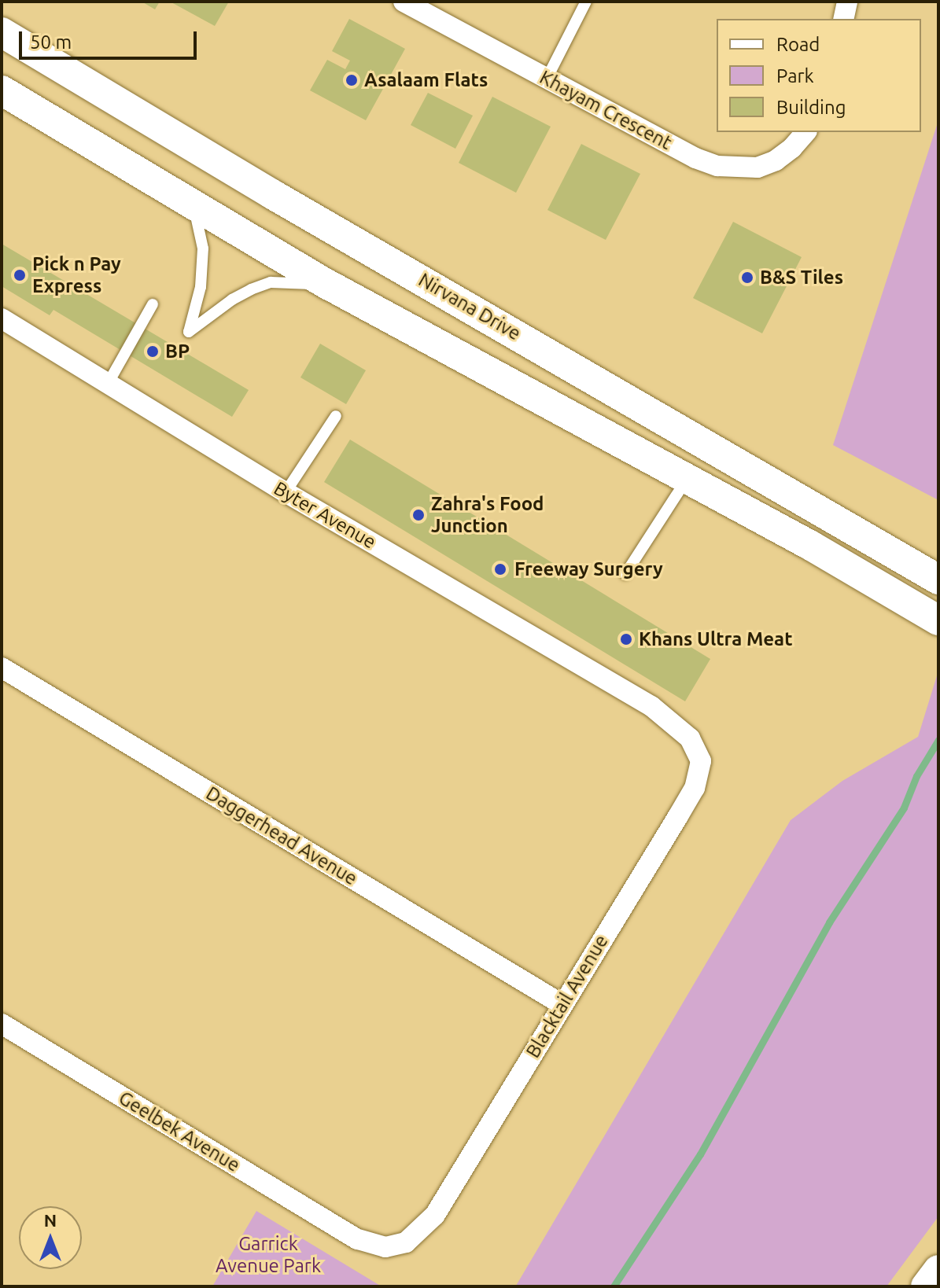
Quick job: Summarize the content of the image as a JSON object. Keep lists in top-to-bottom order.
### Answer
{
  "streets": {
    "main road": ["Nirvana Drive"],
    "street": [
      "Khayam Crescent",
      "Byter Avenue",
      "Daggerhead Avenue",
      "Blacktail Avenue",
      "Geelbek Avenue"
    ]
  },
  "crossings": [
    ["Byter Avenue", "Blacktail Avenue"],
    ["Daggerhead Avenue", "Blacktail Avenue"],
    ["Blacktail Avenue", "Geelbek Avenue"]
  ],
  "parks": ["Garrick Avenue Park"],
  "places": [
    "Asalaam Flats",
    "Pick n Pay Express",
    "B&S Tiles",
    "BP",
    "Zahra's Food Junction",
    "Freeway Surgery",
    "Khans Ultra Meat"
  ],
  "legend": ["Road", "Park", "Building"],
  "scale_bar": "50 m",
  "north": "top"
}
